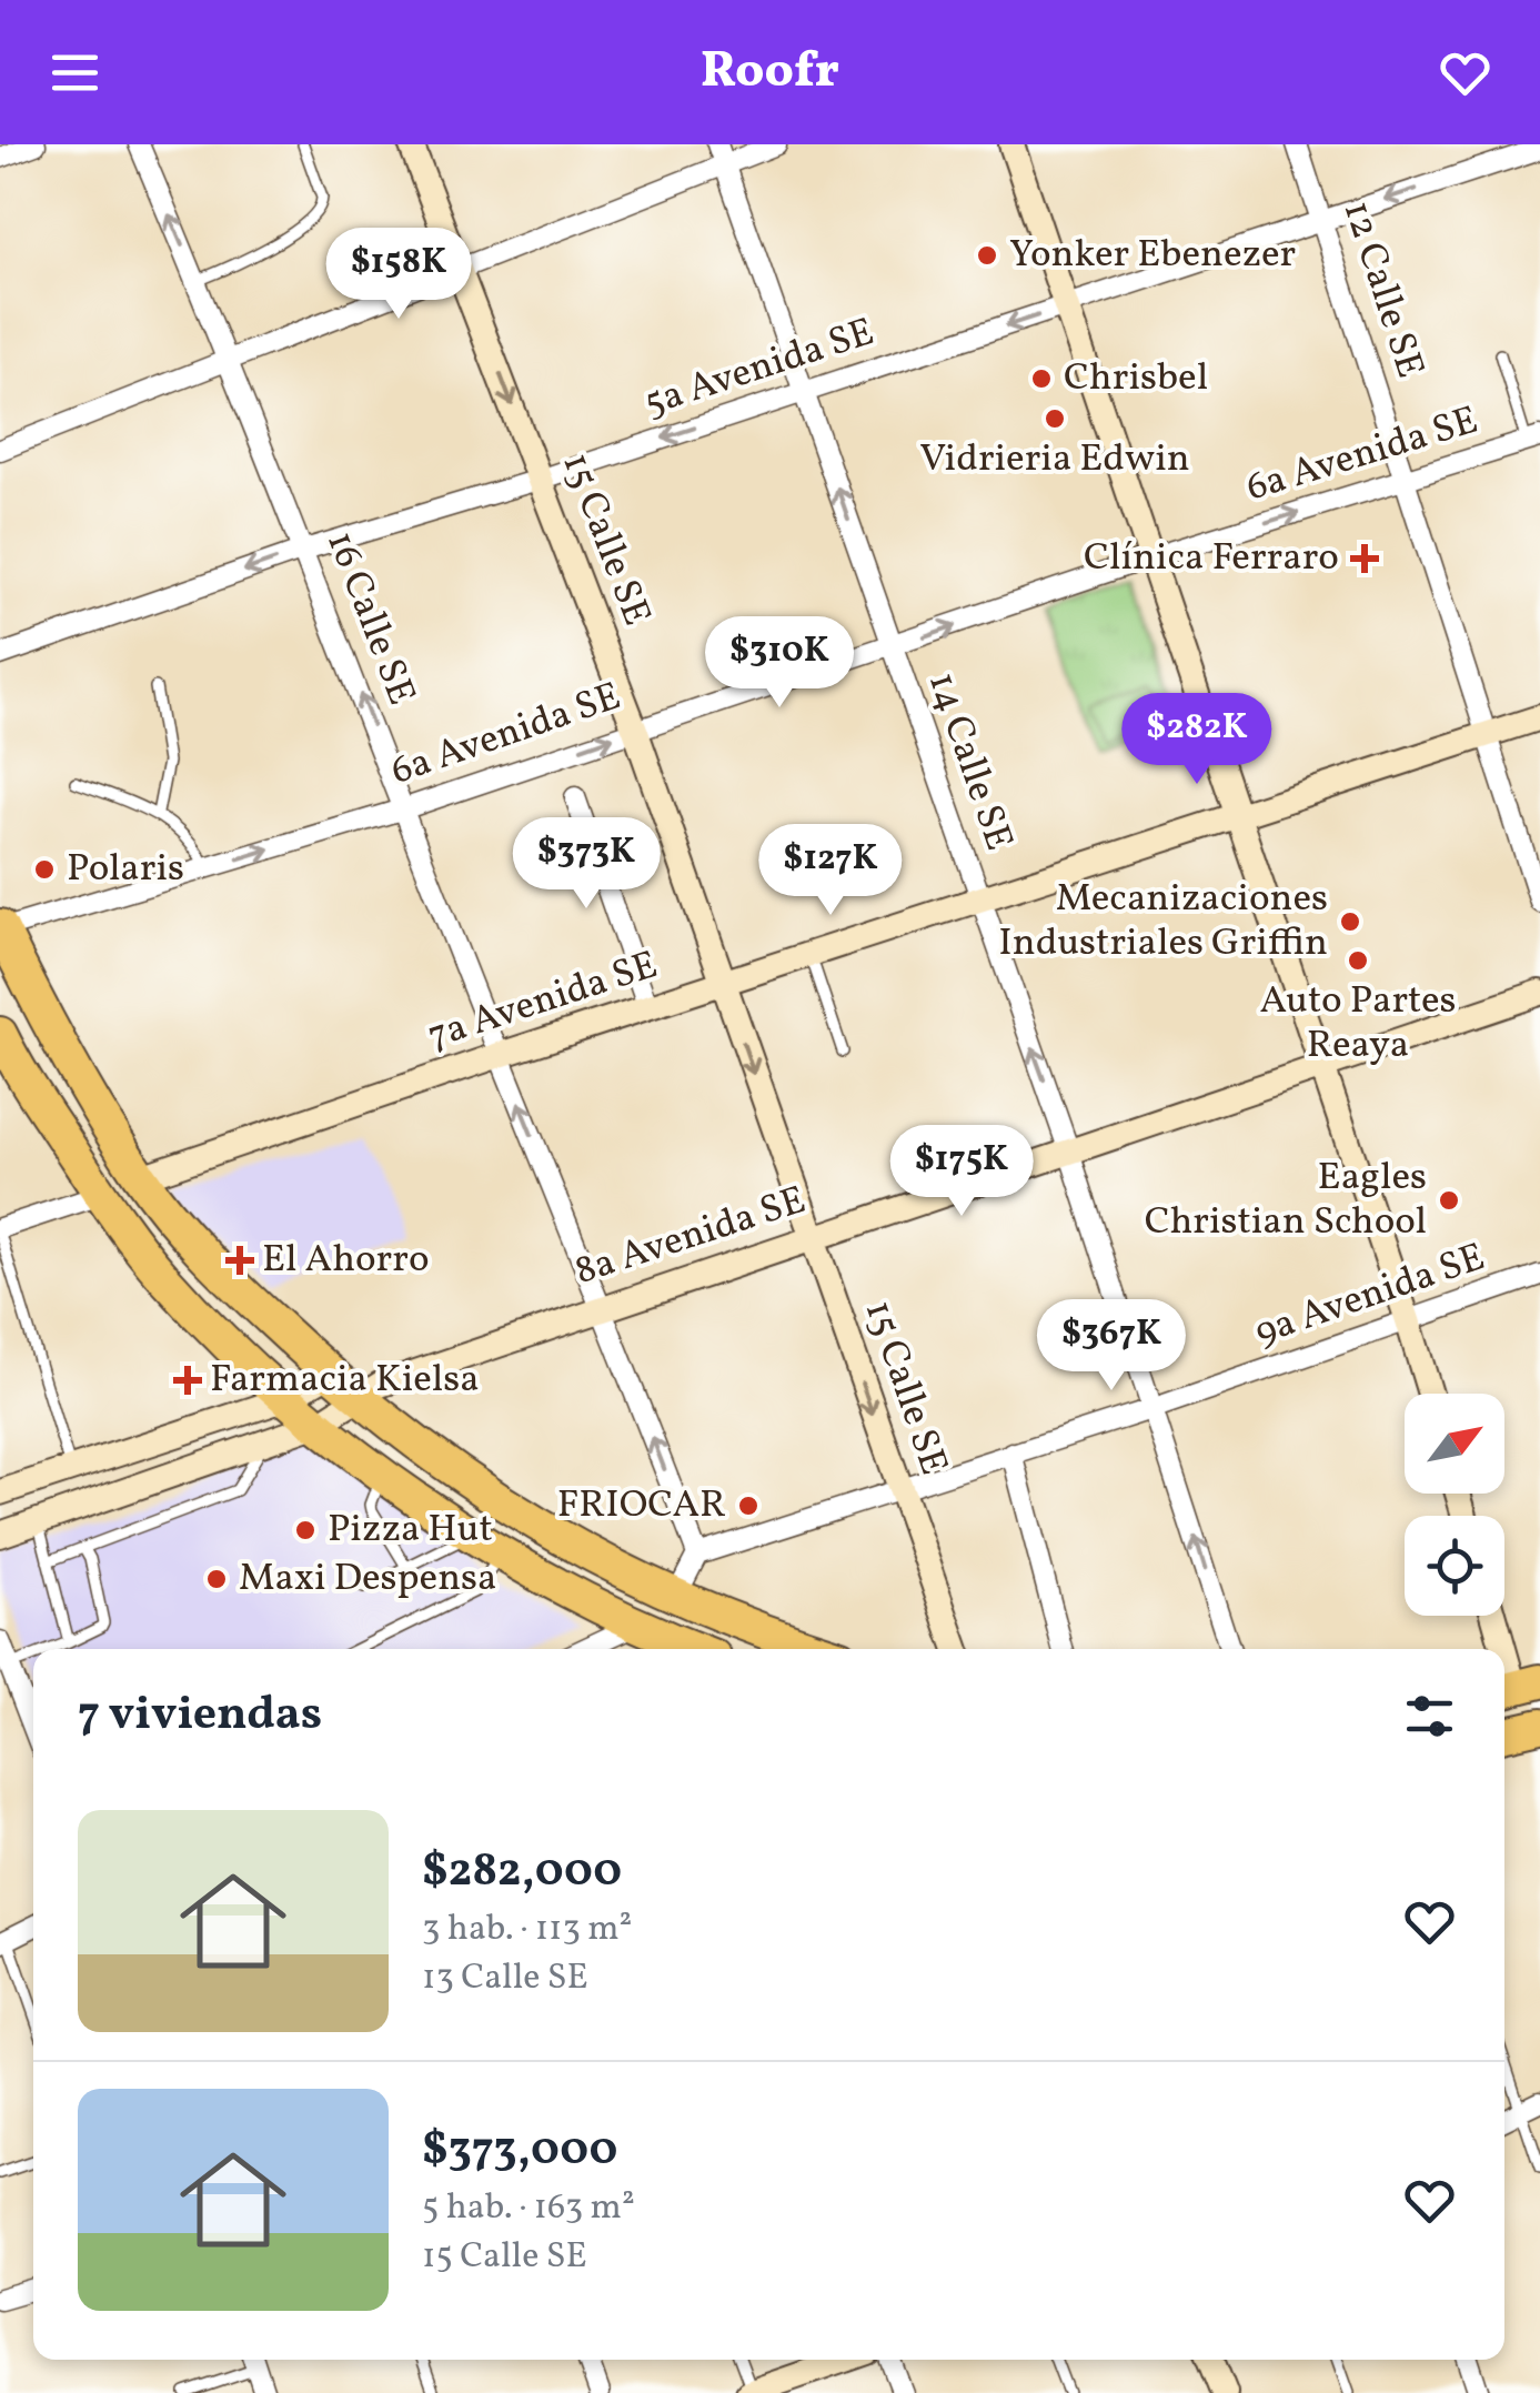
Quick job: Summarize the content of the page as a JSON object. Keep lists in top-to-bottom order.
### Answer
{
  "streets": {
    "street": [
      "12 Calle SE",
      "5a Avenida SE",
      "6a Avenida SE",
      "15 Calle SE",
      "16 Calle SE",
      "14 Calle SE",
      "7a Avenida SE",
      "8a Avenida SE",
      "9a Avenida SE"
    ]
  },
  "crossings": [
    ["12 Calle SE", "5a Avenida SE"],
    ["12 Calle SE", "6a Avenida SE"],
    ["12 Calle SE", "7a Avenida SE"],
    ["5a Avenida SE", "15 Calle SE"],
    ["5a Avenida SE", "16 Calle SE"],
    ["5a Avenida SE", "14 Calle SE"],
    ["6a Avenida SE", "15 Calle SE"],
    ["6a Avenida SE", "16 Calle SE"],
    ["6a Avenida SE", "14 Calle SE"],
    ["15 Calle SE", "7a Avenida SE"],
    ["15 Calle SE", "8a Avenida SE"],
    ["15 Calle SE", "9a Avenida SE"],
    ["16 Calle SE", "7a Avenida SE"],
    ["16 Calle SE", "8a Avenida SE"],
    ["16 Calle SE", "9a Avenida SE"],
    ["14 Calle SE", "7a Avenida SE"],
    ["14 Calle SE", "8a Avenida SE"],
    ["14 Calle SE", "9a Avenida SE"]
  ],
  "one_way": [
    "5a Avenida SE",
    "6a Avenida SE",
    "15 Calle SE",
    "16 Calle SE",
    "14 Calle SE"
  ],
  "places": {
    "other": [
      "Yonker Ebenezer",
      "Chrisbel",
      "Vidrieria Edwin",
      "Polaris",
      "Mecanizaciones Industriales Griffin",
      "Auto Partes Reaya",
      "Eagles Christian School",
      "FRIOCAR",
      "Pizza Hut",
      "Maxi Despensa"
    ],
    "health": ["Clínica Ferraro", "El Ahorro", "Farmacia Kielsa"]
  },
  "north": "top right",
  "page": {
    "header": "Roofr",
    "price": [
      "$158K",
      "$310K",
      "$282K",
      "$373K",
      "$127K",
      "$175K",
      "$367K"
    ],
    "heading": "7 viviendas",
    "list": [
      {
        "name": "$282,000",
        "note": "3 hab. · 113 m² · 13 Calle SE"
      },
      {
        "name": "$373,000",
        "note": "5 hab. · 163 m² · 15 Calle SE"
      }
    ]
  }
}
